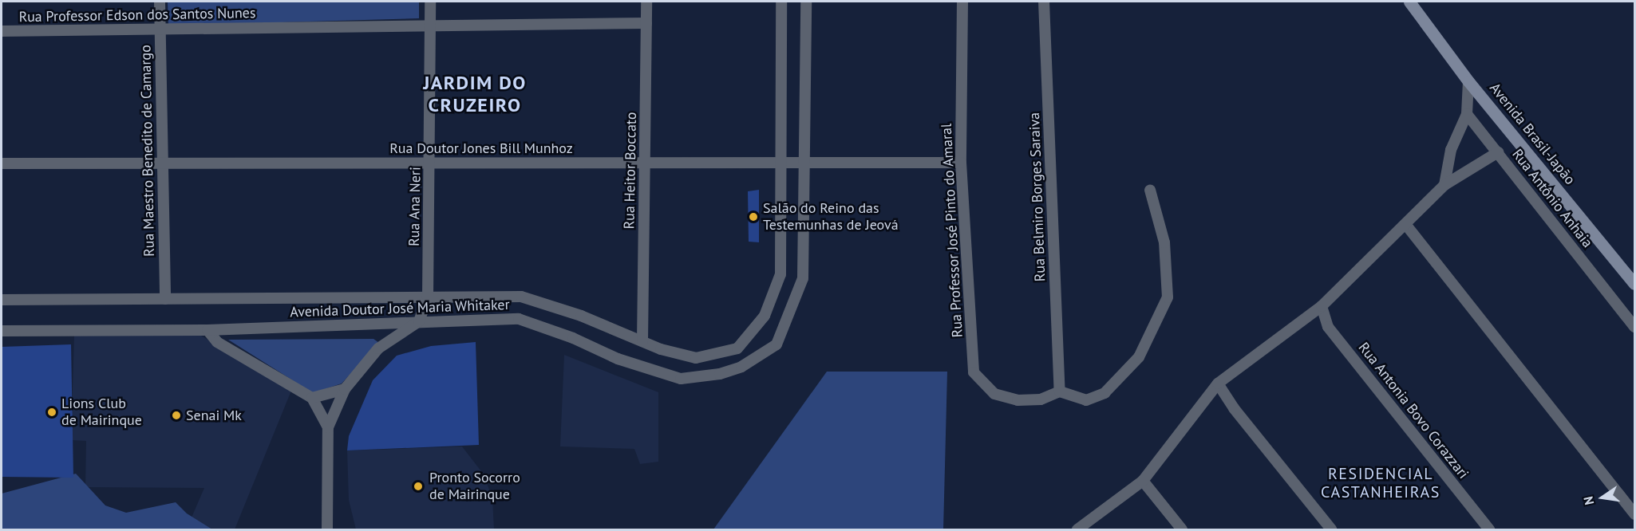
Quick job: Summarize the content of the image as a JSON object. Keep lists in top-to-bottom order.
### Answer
{
  "streets": {
    "main road": ["Avenida Brasil-Japão"],
    "street": [
      "Rua Professor Edson dos Santos Nunes",
      "Rua Doutor Jones Bill Munhoz",
      "Rua Maestro Benedito de Camargo",
      "Rua Heitor Boccato",
      "Rua Belmiro Borges Saraiva",
      "Rua Antônio Anhaia",
      "Rua Ana Neri",
      "Rua Professor José Pinto do Amaral",
      "Avenida Doutor José Maria Whitaker",
      "Rua Antonia Bovo Corazzari"
    ]
  },
  "crossings": [
    ["Rua Professor Edson dos Santos Nunes", "Rua Maestro Benedito de Camargo"],
    ["Rua Professor Edson dos Santos Nunes", "Rua Heitor Boccato"],
    ["Rua Professor Edson dos Santos Nunes", "Rua Ana Neri"],
    ["Rua Doutor Jones Bill Munhoz", "Rua Maestro Benedito de Camargo"],
    ["Rua Doutor Jones Bill Munhoz", "Rua Heitor Boccato"],
    ["Rua Doutor Jones Bill Munhoz", "Rua Ana Neri"],
    ["Rua Doutor Jones Bill Munhoz", "Rua Professor José Pinto do Amaral"],
    ["Rua Doutor Jones Bill Munhoz", "Avenida Doutor José Maria Whitaker"],
    ["Rua Maestro Benedito de Camargo", "Avenida Doutor José Maria Whitaker"],
    ["Rua Heitor Boccato", "Avenida Doutor José Maria Whitaker"],
    ["Rua Belmiro Borges Saraiva", "Rua Professor José Pinto do Amaral"],
    ["Rua Ana Neri", "Avenida Doutor José Maria Whitaker"]
  ],
  "districts": ["JARDIM DO CRUZEIRO", "RESIDENCIAL CASTANHEIRAS"],
  "places": [
    "Salão do Reino das Testemunhas de Jeová",
    "Lions Club de Mairinque",
    "Senai Mk",
    "Pronto Socorro de Mairinque"
  ],
  "north": "left"
}
